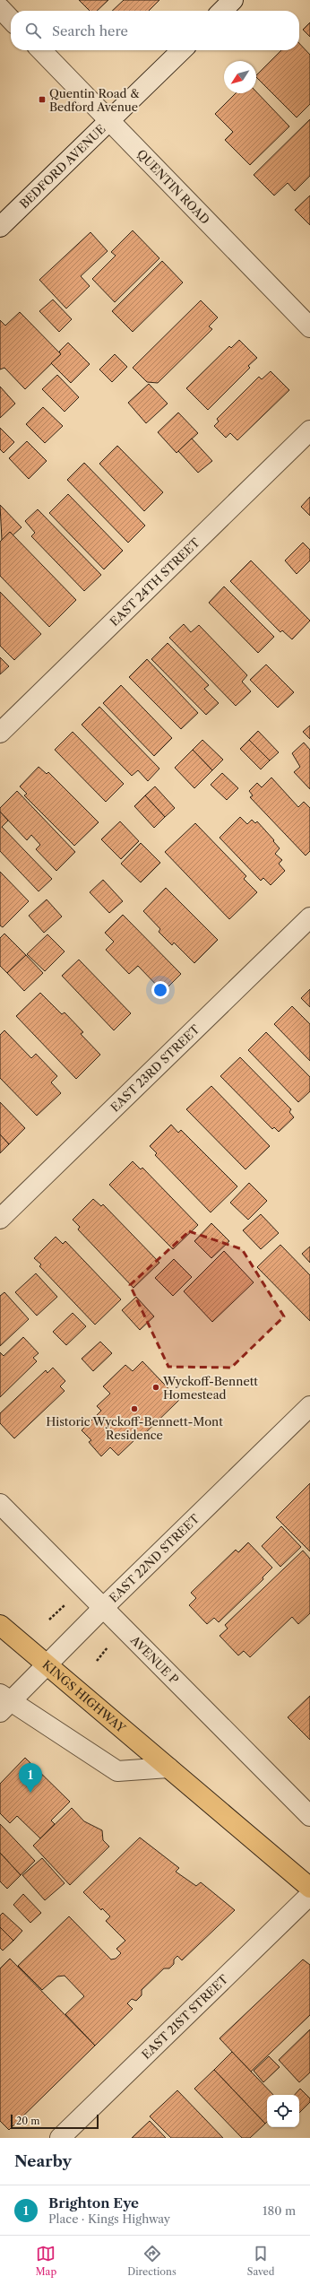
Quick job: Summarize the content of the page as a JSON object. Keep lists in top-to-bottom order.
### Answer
{
  "streets": {
    "main road": ["KINGS HIGHWAY"],
    "street": [
      "BEDFORD AVENUE",
      "QUENTIN ROAD",
      "EAST 24TH STREET",
      "EAST 23RD STREET",
      "EAST 22ND STREET",
      "AVENUE P",
      "EAST 21ST STREET"
    ]
  },
  "crossings": [
    ["BEDFORD AVENUE", "QUENTIN ROAD"],
    ["EAST 22ND STREET", "AVENUE P"],
    ["EAST 22ND STREET", "KINGS HIGHWAY"]
  ],
  "places": {
    "transit": ["Quentin Road & Bedford Avenue"],
    "other": ["Wyckoff-Bennett Homestead", "Historic Wyckoff-Bennett-Mont Residence"]
  },
  "scale_bar": "20 m",
  "north": "bottom left",
  "page": {
    "search": "Search here",
    "pins": "1",
    "scale": "20 m",
    "heading": "Nearby",
    "list": [
      {
        "mark": "1",
        "name": "Brighton Eye",
        "note": "Place · Kings Highway",
        "value": "180 m"
      }
    ],
    "nav": ["Map", "Directions", "Saved"]
  }
}
